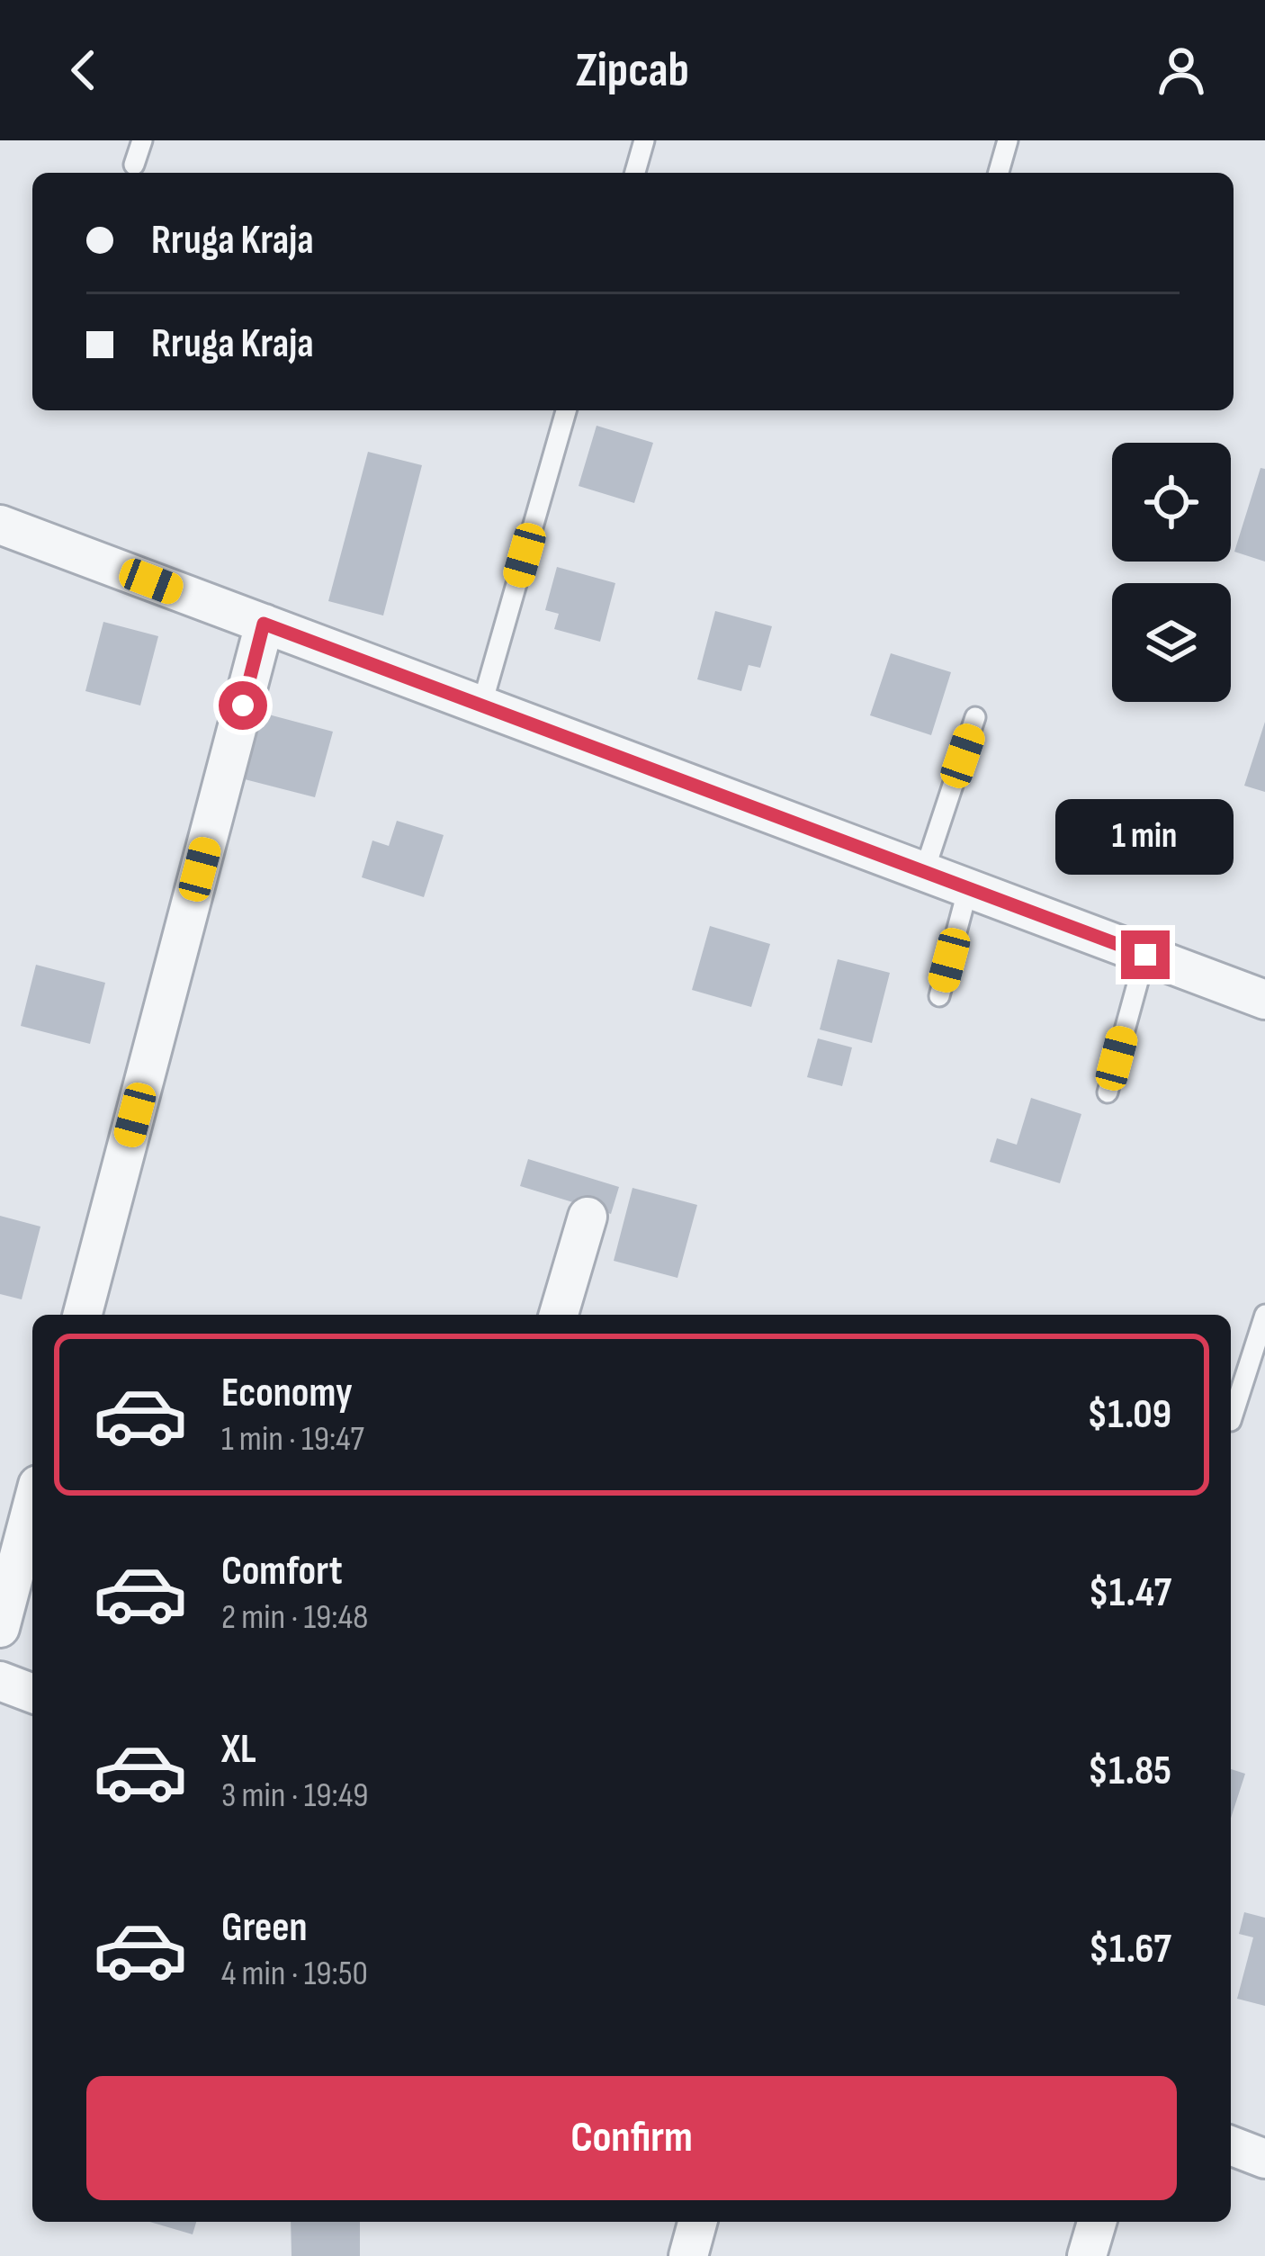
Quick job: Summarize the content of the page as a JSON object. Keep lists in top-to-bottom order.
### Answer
{
  "page": {
    "header": "Zipcab",
    "banner": ["Rruga Kraja", "Rruga Kraja"],
    "bubble": "1 min",
    "list": [
      {
        "name": "Economy",
        "note": "1 min · 19:47",
        "value": "$1.09"
      },
      {
        "name": "Comfort",
        "note": "2 min · 19:48",
        "value": "$1.47"
      },
      {
        "name": "XL",
        "note": "3 min · 19:49",
        "value": "$1.85"
      },
      {
        "name": "Green",
        "note": "4 min · 19:50",
        "value": "$1.67"
      }
    ],
    "buttons": "Confirm"
  }
}
